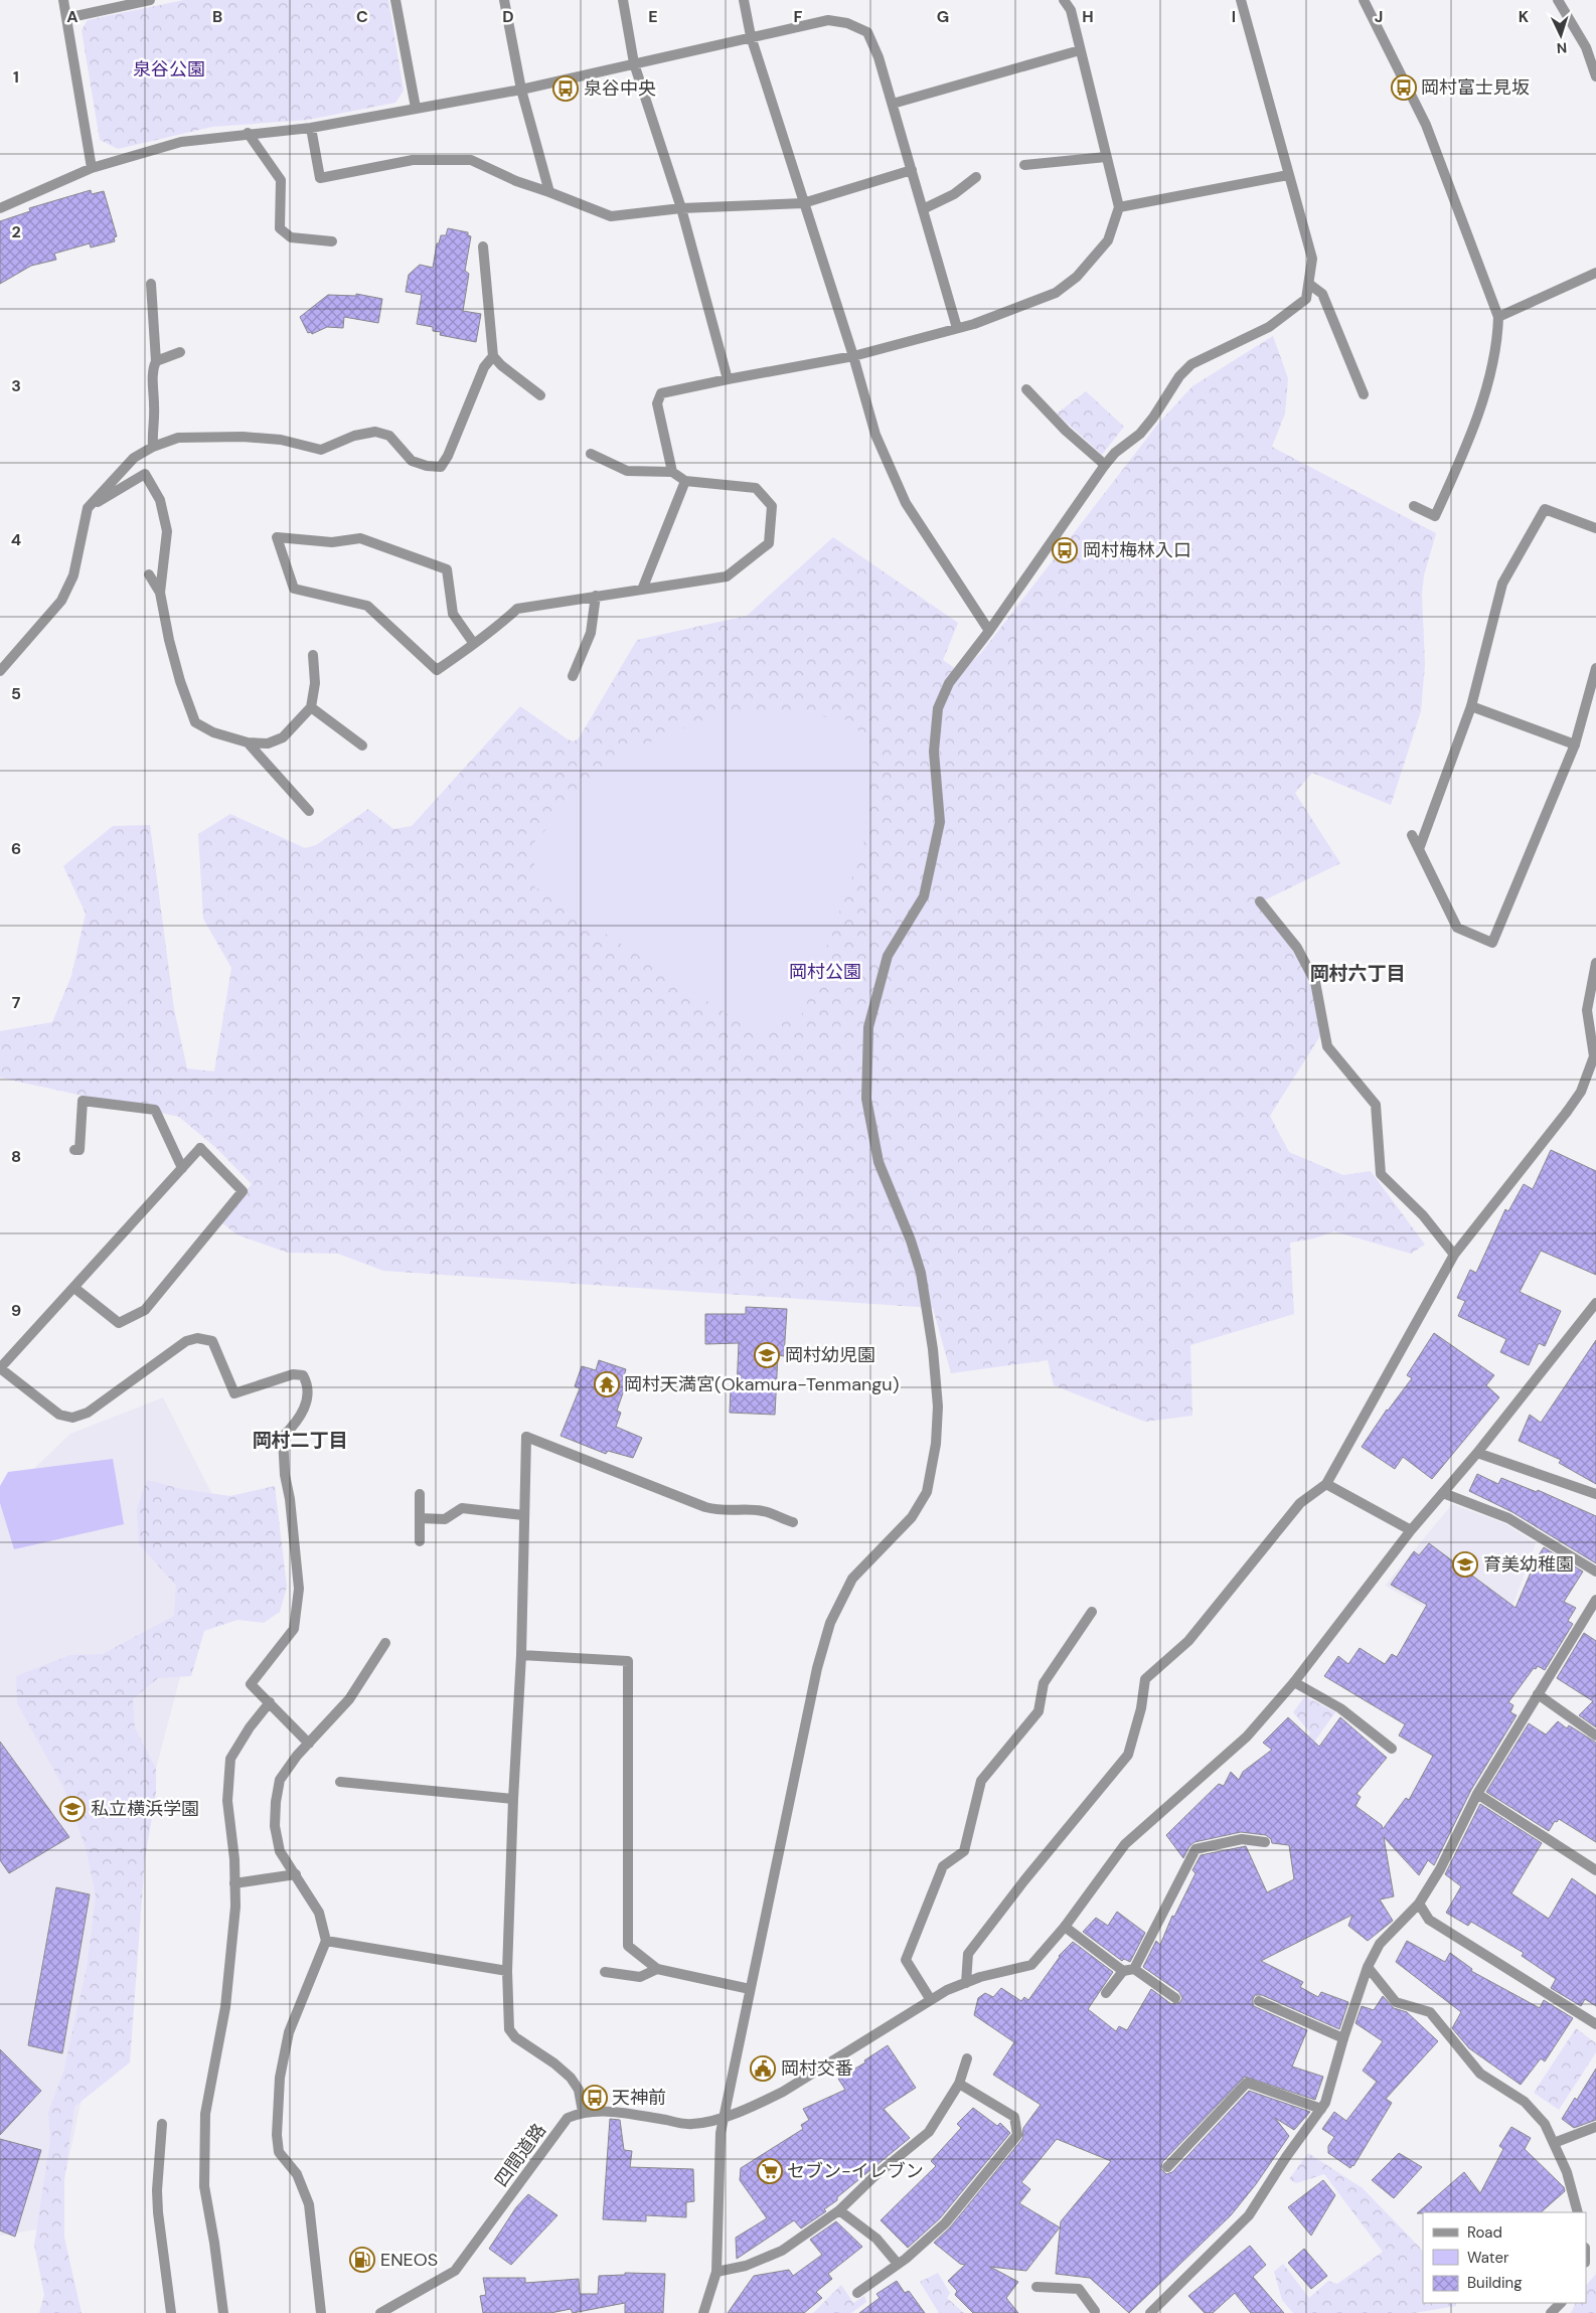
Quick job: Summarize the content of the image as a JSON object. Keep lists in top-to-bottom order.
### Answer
{
  "streets": {
    "street": ["四間道路"]
  },
  "districts": ["岡村六丁目", "岡村二丁目"],
  "parks": ["泉谷公園", "岡村公園"],
  "places": {
    "bus stop": [
      "岡村富士見坂",
      "泉谷中央",
      "岡村梅林入口",
      "天神前"
    ],
    "school or university": ["岡村幼児園", "育美幼稚園", "私立横浜学園"],
    "temple": ["岡村天満宮(Okamura-Tenmangu)"],
    "public building": ["岡村交番"],
    "supermarket": ["セブン-イレブン"],
    "fuel station": ["ENEOS"]
  },
  "legend": ["Road", "Water", "Building"],
  "north": "bottom",
  "grid": {
    "columns": [
      "A",
      "B",
      "C",
      "D",
      "E",
      "F",
      "G",
      "H",
      "I",
      "J",
      "K"
    ],
    "rows": [
      "1",
      "2",
      "3",
      "4",
      "5",
      "6",
      "7",
      "8",
      "9"
    ]
  }
}
